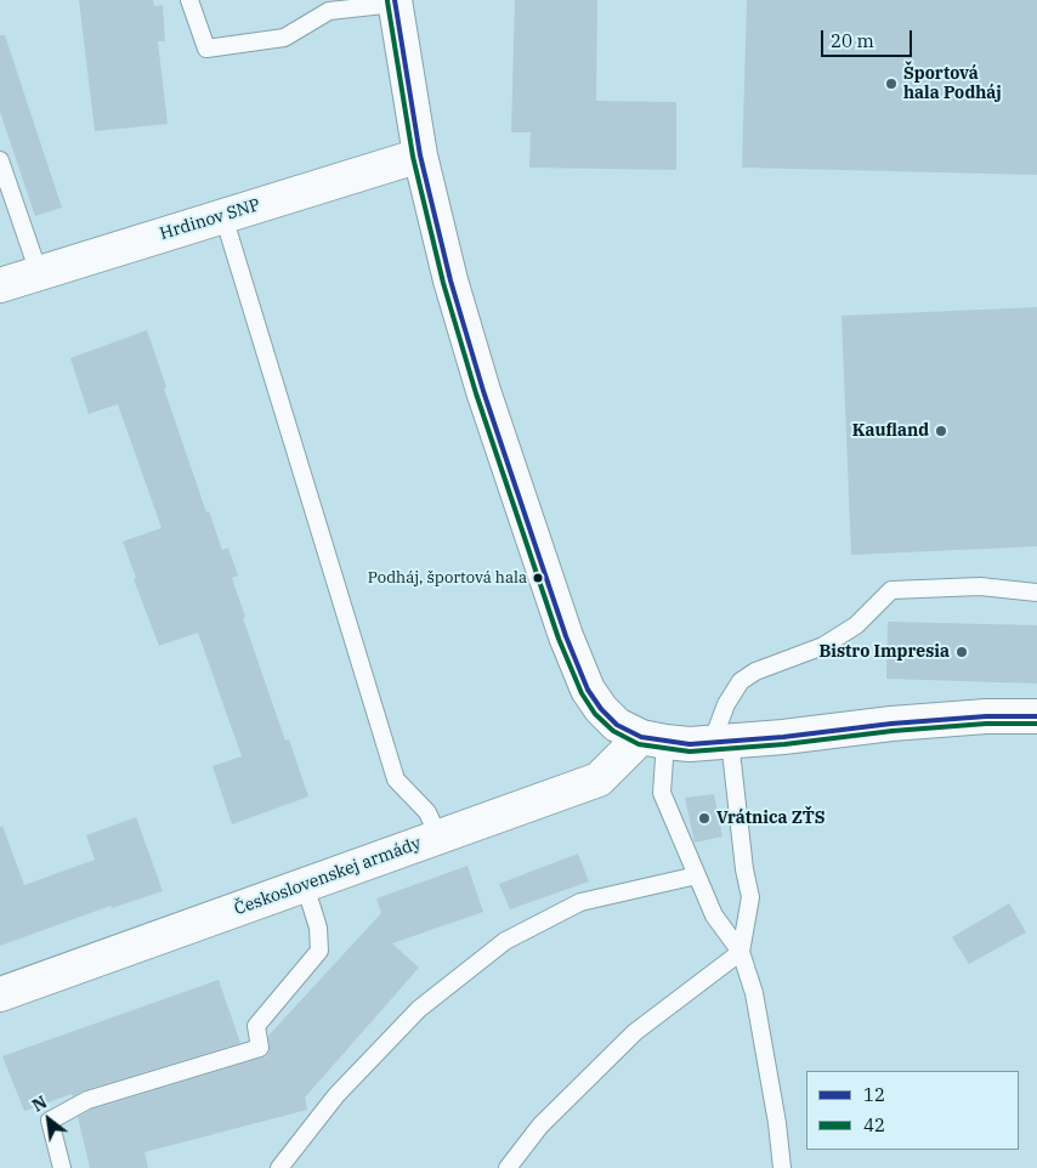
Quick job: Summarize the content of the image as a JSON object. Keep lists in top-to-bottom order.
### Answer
{
  "streets": {
    "street": ["Hrdinov SNP", "Československej armády"]
  },
  "places": [
    "Športová hala Podháj",
    "Kaufland",
    "Podháj, športová hala",
    "Bistro Impresia",
    "Vrátnica ZŤS"
  ],
  "lines": ["transit line 12", "transit line 42"],
  "legend": ["12", "42"],
  "scale_bar": "20 m",
  "north": "top left"
}
